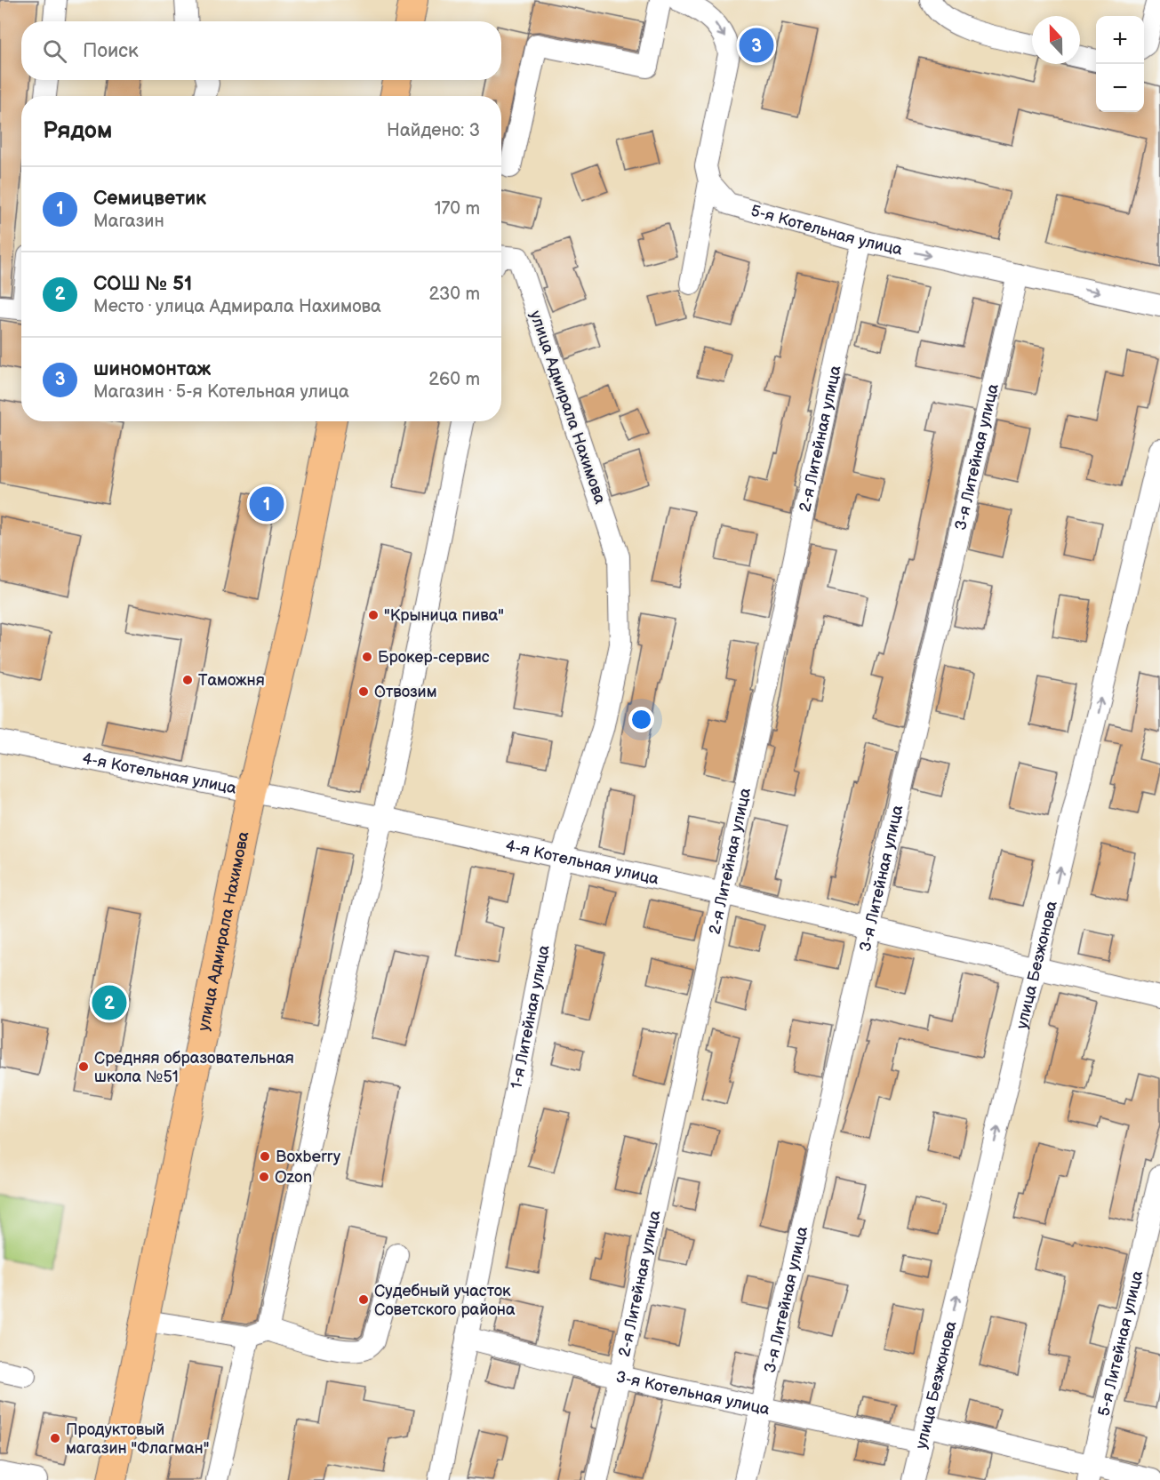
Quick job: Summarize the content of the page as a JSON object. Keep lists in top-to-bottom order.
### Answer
{
  "streets": {
    "main road": ["улица Адмирала Нахимова"],
    "street": [
      "5-я Котельная улица",
      "2-я Литейная улица",
      "3-я Литейная улица",
      "4-я Котельная улица",
      "улица Безжонова",
      "1-я Литейная улица",
      "5-я Литейная улица",
      "3-я Котельная улица"
    ]
  },
  "crossings": [
    ["5-я Котельная улица", "2-я Литейная улица"],
    ["5-я Котельная улица", "3-я Литейная улица"],
    ["улица Адмирала Нахимова", "4-я Котельная улица"],
    ["улица Адмирала Нахимова", "1-я Литейная улица"],
    ["2-я Литейная улица", "4-я Котельная улица"],
    ["2-я Литейная улица", "3-я Котельная улица"],
    ["3-я Литейная улица", "4-я Котельная улица"],
    ["3-я Литейная улица", "3-я Котельная улица"],
    ["4-я Котельная улица", "улица Безжонова"],
    ["4-я Котельная улица", "1-я Литейная улица"],
    ["улица Безжонова", "3-я Котельная улица"],
    ["1-я Литейная улица", "3-я Котельная улица"],
    ["5-я Литейная улица", "3-я Котельная улица"]
  ],
  "one_way": ["5-я Котельная улица", "улица Безжонова"],
  "places": [
    "\"Крыница пива\"",
    "Брокер-сервис",
    "Таможня",
    "Отвозим",
    "Средняя образовательная школа №51",
    "Boxberry",
    "Ozon",
    "Судебный участок Советского района",
    "Продуктовый магазин \"Флагман\""
  ],
  "north": "top",
  "page": {
    "map_buttons": ["+", "−"],
    "search": "Поиск",
    "pins": ["3", "1", "2"],
    "heading": ["Рядом", "Найдено: 3"],
    "list": [
      {
        "mark": "1",
        "name": "Семицветик",
        "note": "Магазин",
        "value": "170 m"
      },
      {
        "mark": "2",
        "name": "СОШ № 51",
        "note": "Место · улица Адмирала Нахимова",
        "value": "230 m"
      },
      {
        "mark": "3",
        "name": "шиномонтаж",
        "note": "Магазин · 5-я Котельная улица",
        "value": "260 m"
      }
    ]
  }
}
